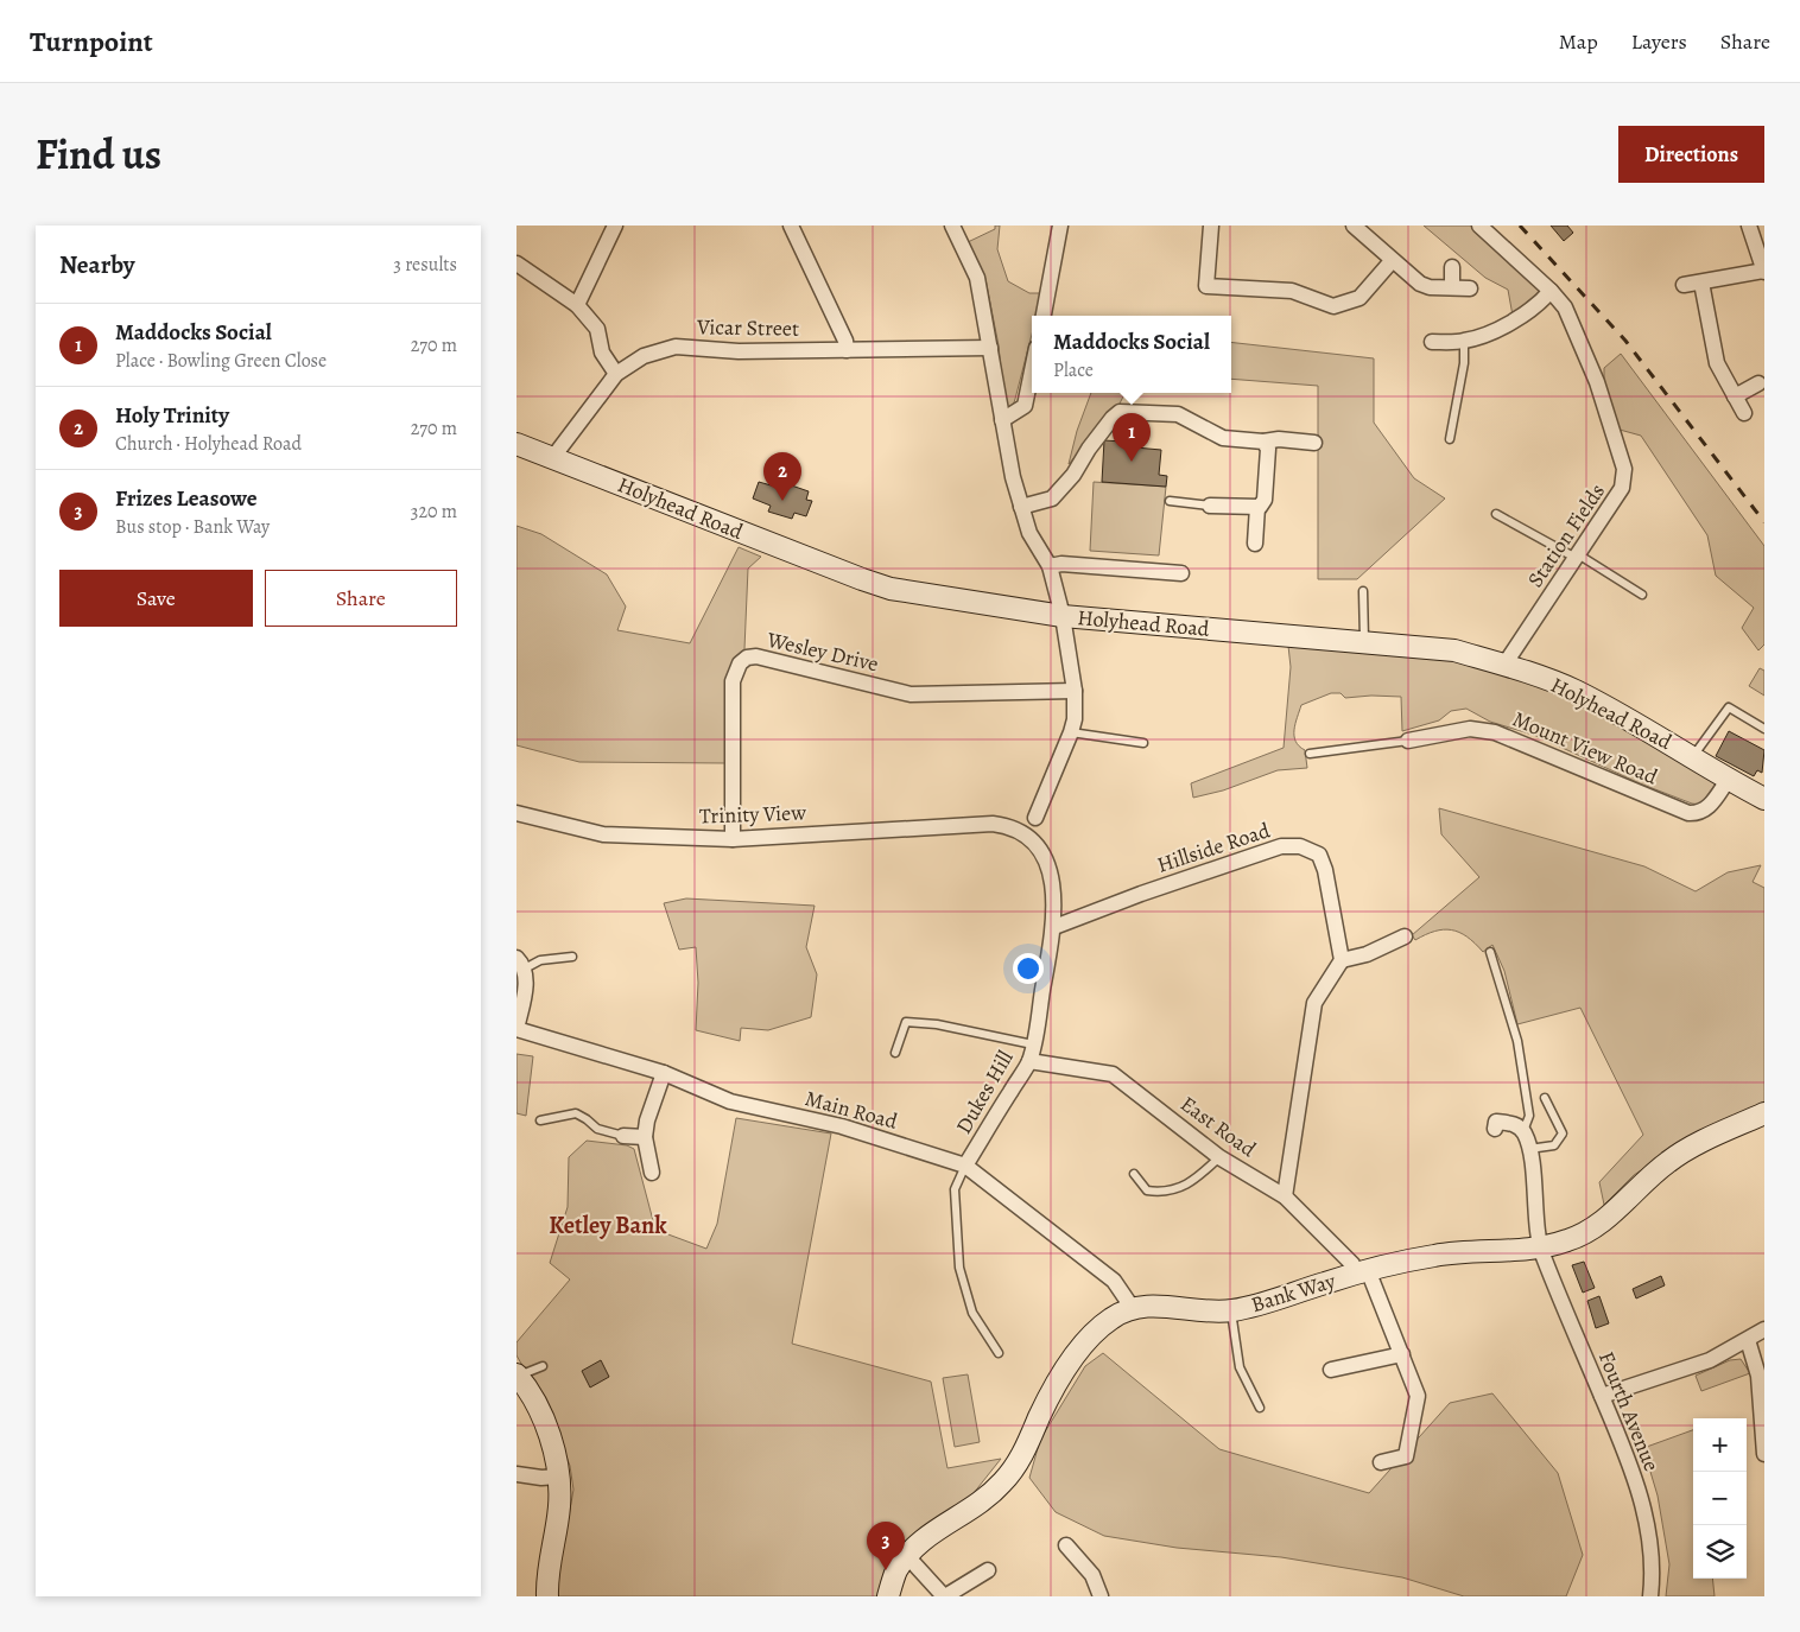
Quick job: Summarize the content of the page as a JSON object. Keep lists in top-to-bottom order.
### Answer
{
  "streets": {
    "street": [
      "Vicar Street",
      "Holyhead Road",
      "Station Fields",
      "Wesley Drive",
      "Mount View Road",
      "Trinity View",
      "Hillside Road",
      "Dukes Hill",
      "Main Road",
      "East Road",
      "Bank Way",
      "Fourth Avenue"
    ]
  },
  "crossings": [
    ["Vicar Street", "Holyhead Road"],
    ["Holyhead Road", "Station Fields"],
    ["Holyhead Road", "Mount View Road"],
    ["Wesley Drive", "Trinity View"],
    ["Trinity View", "Dukes Hill"],
    ["Hillside Road", "Dukes Hill"],
    ["Dukes Hill", "Main Road"],
    ["Dukes Hill", "East Road"],
    ["Main Road", "Bank Way"],
    ["East Road", "Bank Way"],
    ["Bank Way", "Fourth Avenue"]
  ],
  "districts": ["Ketley Bank"],
  "page": {
    "header": "Turnpoint",
    "nav": ["Map", "Layers", "Share"],
    "title": "Find us",
    "buttons": [
      "Directions",
      ["Save", "Share"]
    ],
    "heading": ["Nearby", "3 results"],
    "list": [
      {
        "mark": "1",
        "name": "Maddocks Social",
        "note": "Place · Bowling Green Close",
        "value": "270 m"
      },
      {
        "mark": "2",
        "name": "Holy Trinity",
        "note": "Church · Holyhead Road",
        "value": "270 m"
      },
      {
        "mark": "3",
        "name": "Frizes Leasowe",
        "note": "Bus stop · Bank Way",
        "value": "320 m"
      }
    ],
    "popup": ["Maddocks Social", "Place"],
    "pins": ["1", "2", "3"],
    "map_buttons": ["+", "−"]
  }
}
